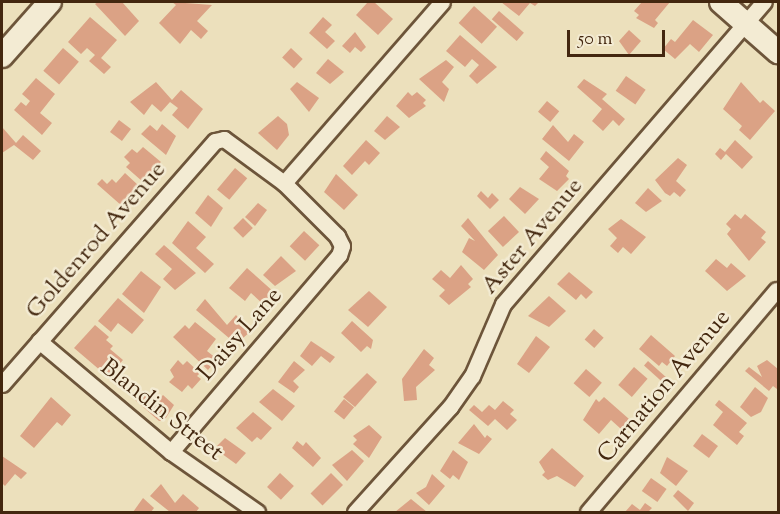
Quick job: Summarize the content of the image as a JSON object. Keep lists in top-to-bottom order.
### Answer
{
  "streets": {
    "street": [
      "Aster Avenue",
      "Goldenrod Avenue",
      "Daisy Lane",
      "Carnation Avenue",
      "Blandin Street"
    ]
  },
  "crossings": [
    ["Goldenrod Avenue", "Daisy Lane"],
    ["Goldenrod Avenue", "Blandin Street"],
    ["Daisy Lane", "Blandin Street"]
  ],
  "scale_bar": "50 m"
}
